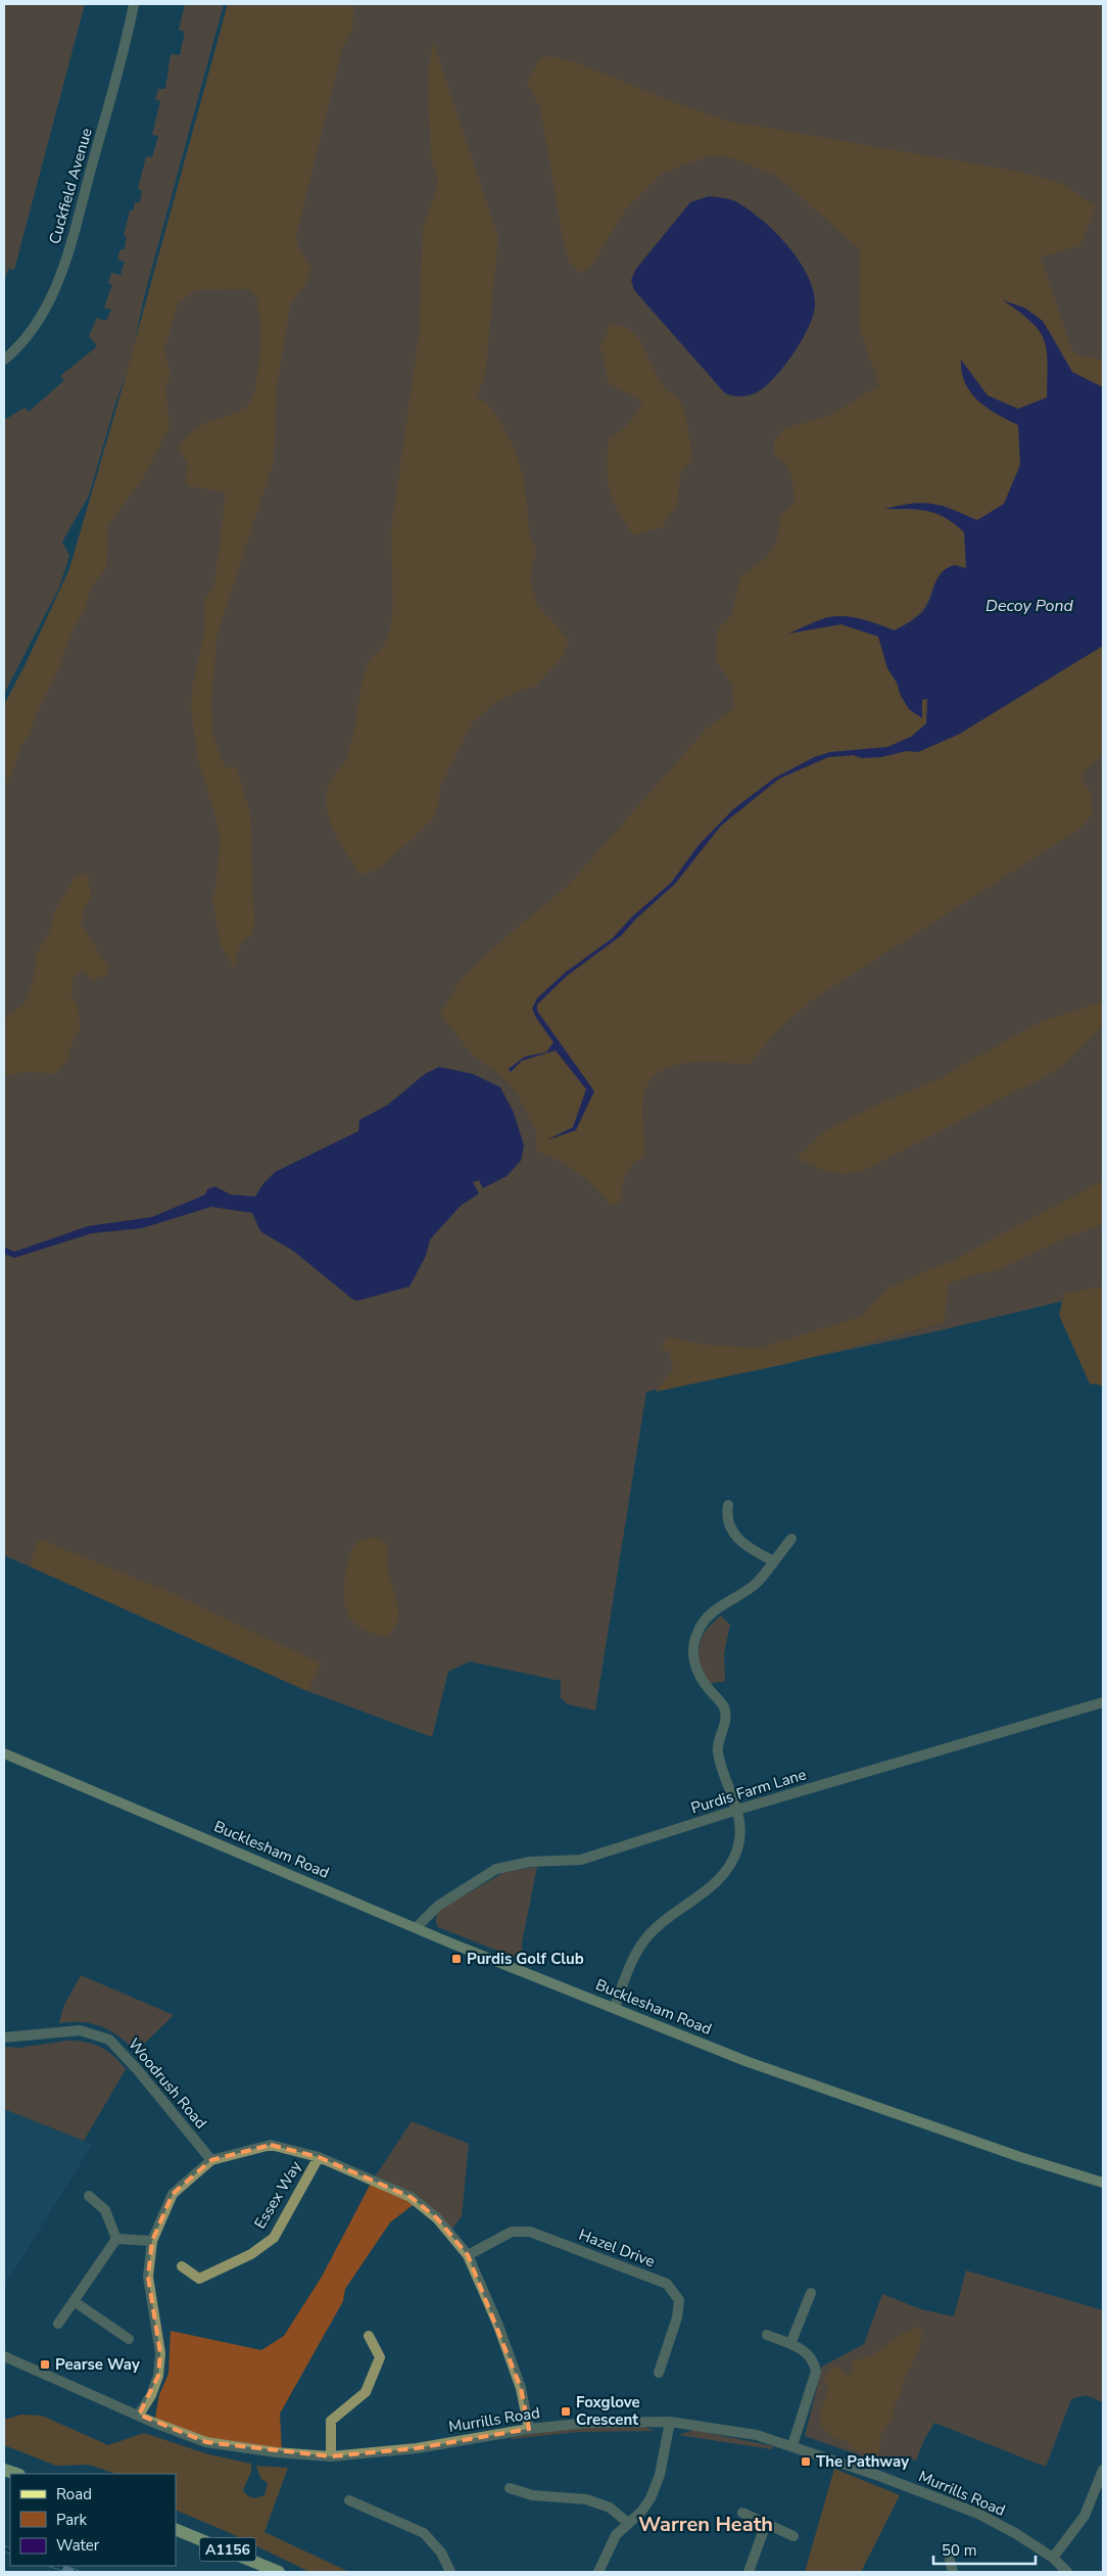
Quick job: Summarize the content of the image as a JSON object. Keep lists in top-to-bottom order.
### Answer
{
  "streets": {
    "main road": ["A1156"],
    "street": [
      "Cuckfield Avenue",
      "Purdis Farm Lane",
      "Bucklesham Road",
      "Woodrush Road",
      "Essex Way",
      "Hazel Drive",
      "Murrills Road"
    ]
  },
  "crossings": [
    ["Purdis Farm Lane", "Bucklesham Road"]
  ],
  "districts": ["Warren Heath"],
  "water": ["Decoy Pond"],
  "places": {
    "transit": [
      "Purdis Golf Club",
      "Pearse Way",
      "Foxglove Crescent",
      "The Pathway"
    ]
  },
  "legend": ["Road", "Park", "Water"],
  "scale_bar": "50 m"
}
